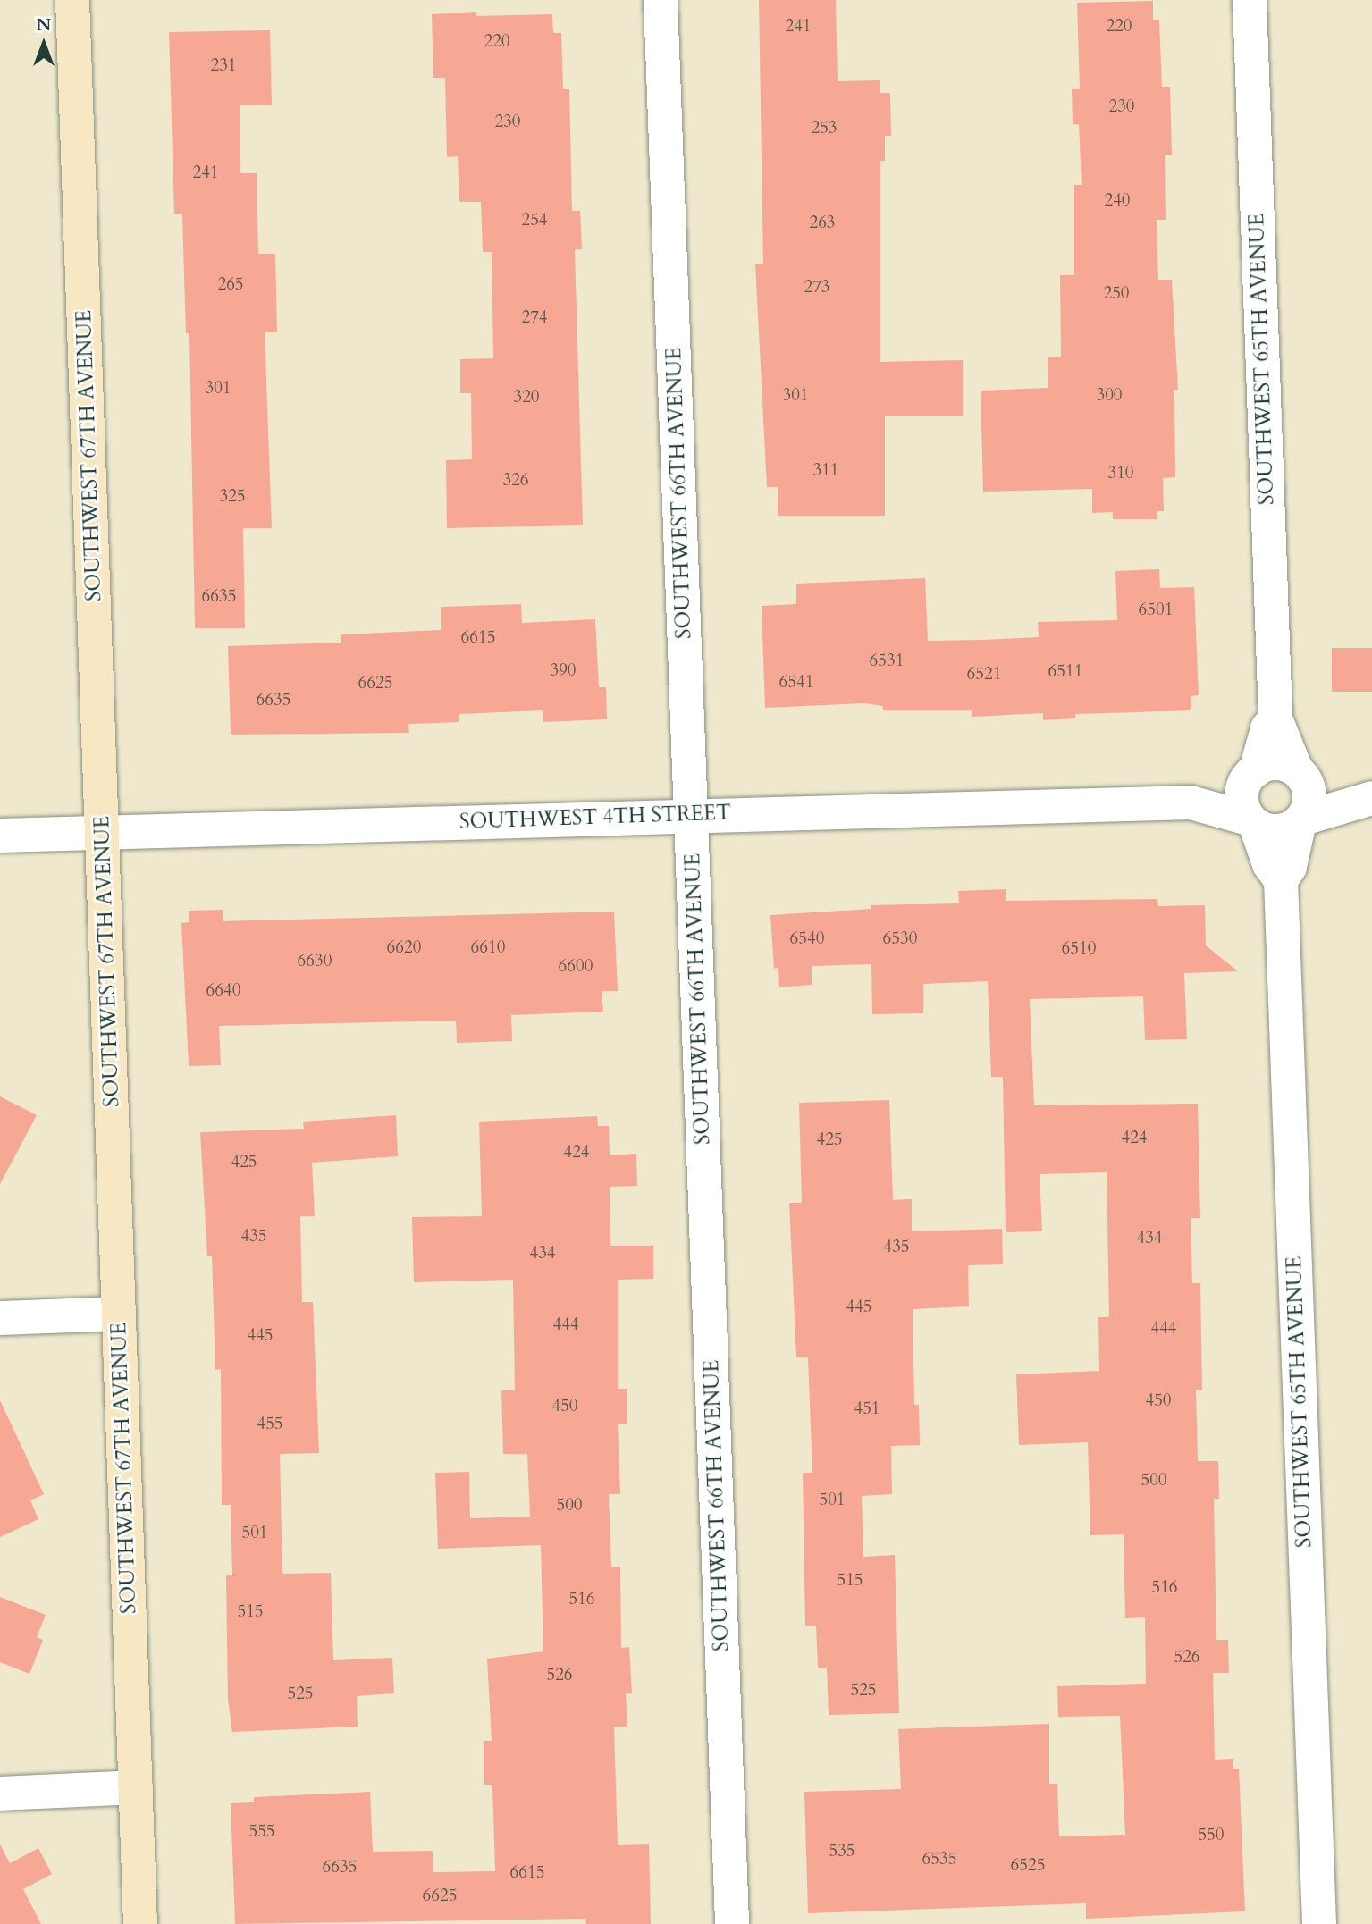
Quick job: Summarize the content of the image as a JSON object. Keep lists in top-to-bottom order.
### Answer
{
  "streets": {
    "main road": ["SOUTHWEST 67TH AVENUE"],
    "street": ["SOUTHWEST 65TH AVENUE", "SOUTHWEST 66TH AVENUE", "SOUTHWEST 4TH STREET"]
  },
  "crossings": [
    ["SOUTHWEST 65TH AVENUE", "SOUTHWEST 4TH STREET"],
    ["SOUTHWEST 67TH AVENUE", "SOUTHWEST 4TH STREET"],
    ["SOUTHWEST 66TH AVENUE", "SOUTHWEST 4TH STREET"]
  ],
  "house_numbers": [
    "241",
    "220",
    "220",
    "231",
    "230",
    "230",
    "253",
    "241",
    "240",
    "254",
    "263",
    "265",
    "273",
    "250",
    "274",
    "301",
    "301",
    "300",
    "320",
    "311",
    "310",
    "326",
    "325",
    "6635",
    "6501",
    "6615",
    "6531",
    "390",
    "6511",
    "6521",
    "6541",
    "6625",
    "6635",
    "6540",
    "6530",
    "6620",
    "6610",
    "6510",
    "6630",
    "6600",
    "6640",
    "424",
    "425",
    "424",
    "425",
    "435",
    "434",
    "435",
    "434",
    "445",
    "444",
    "444",
    "445",
    "450",
    "450",
    "451",
    "455",
    "500",
    "501",
    "500",
    "501",
    "515",
    "516",
    "516",
    "515",
    "526",
    "526",
    "525",
    "525",
    "555",
    "550",
    "535",
    "6535",
    "6525",
    "6635",
    "6615",
    "6625"
  ],
  "north": "top"
}
